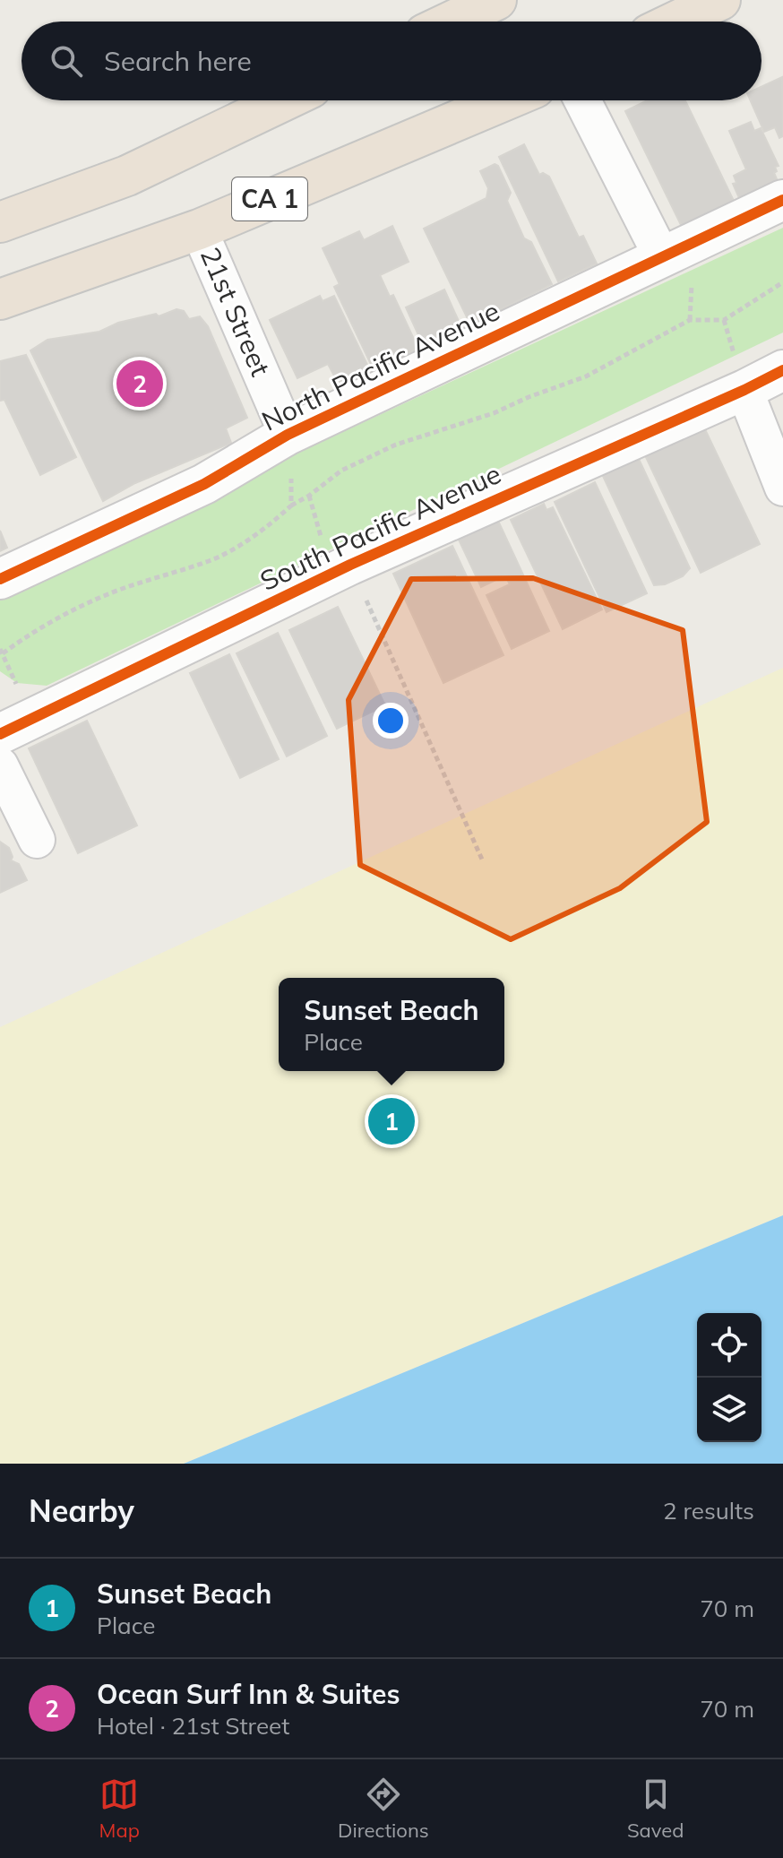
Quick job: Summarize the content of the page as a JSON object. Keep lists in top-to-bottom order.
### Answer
{
  "streets": {
    "highway": ["CA 1"],
    "street": ["21st Street", "North Pacific Avenue", "South Pacific Avenue"]
  },
  "crossings": [
    ["CA 1", "21st Street"],
    ["21st Street", "North Pacific Avenue"]
  ],
  "page": {
    "search": "Search here",
    "pins": ["2", "1"],
    "popup": ["Sunset Beach", "Place"],
    "heading": ["Nearby", "2 results"],
    "list": [
      {
        "mark": "1",
        "name": "Sunset Beach",
        "note": "Place",
        "value": "70 m"
      },
      {
        "mark": "2",
        "name": "Ocean Surf Inn & Suites",
        "note": "Hotel · 21st Street",
        "value": "70 m"
      }
    ],
    "nav": ["Map", "Directions", "Saved"]
  }
}
